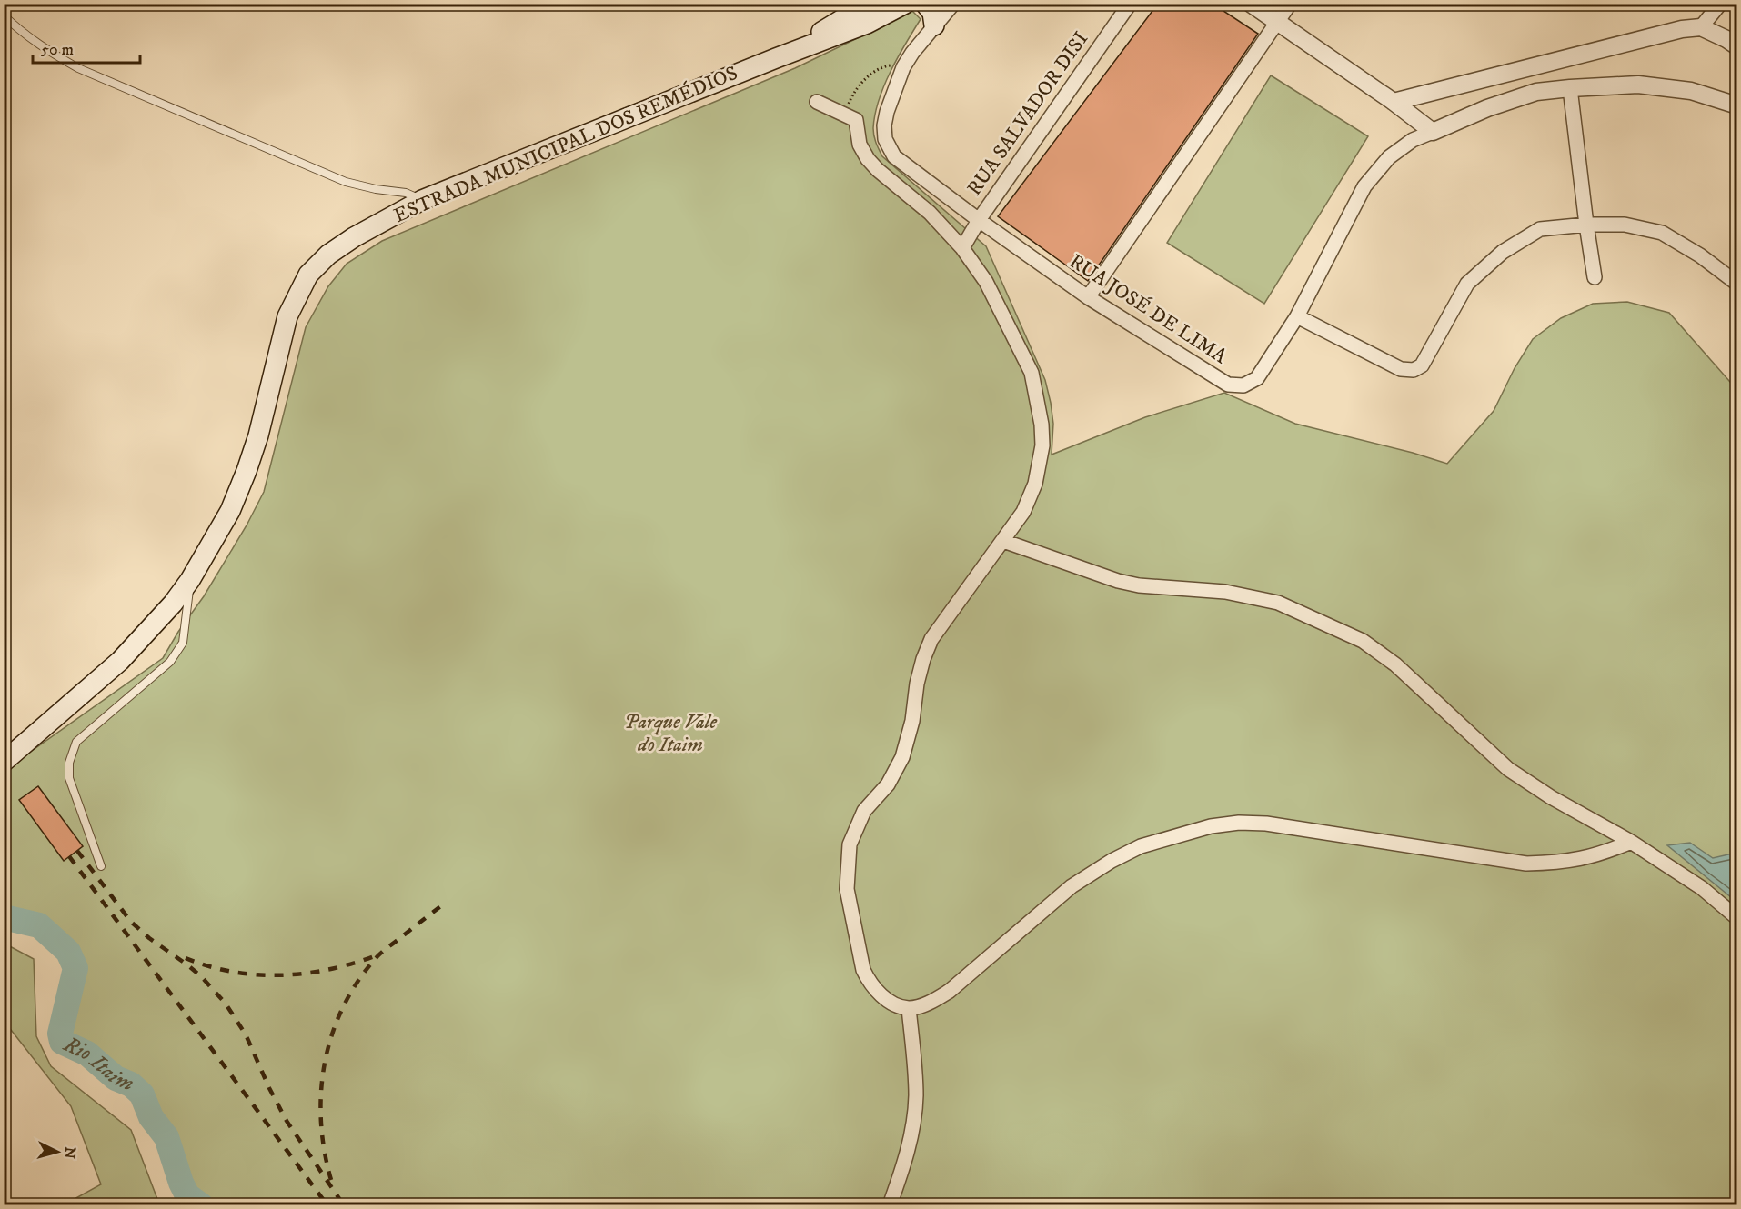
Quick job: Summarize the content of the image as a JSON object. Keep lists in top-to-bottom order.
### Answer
{
  "streets": {
    "main road": ["ESTRADA MUNICIPAL DOS REMÉDIOS"],
    "street": ["RUA SALVADOR DISI", "RUA JOSÉ DE LIMA"]
  },
  "crossings": [
    ["RUA SALVADOR DISI", "RUA JOSÉ DE LIMA"]
  ],
  "water": ["Rio Itaim"],
  "parks": ["Parque Vale do Itaim"],
  "scale_bar": "50 m",
  "north": "right"
}
